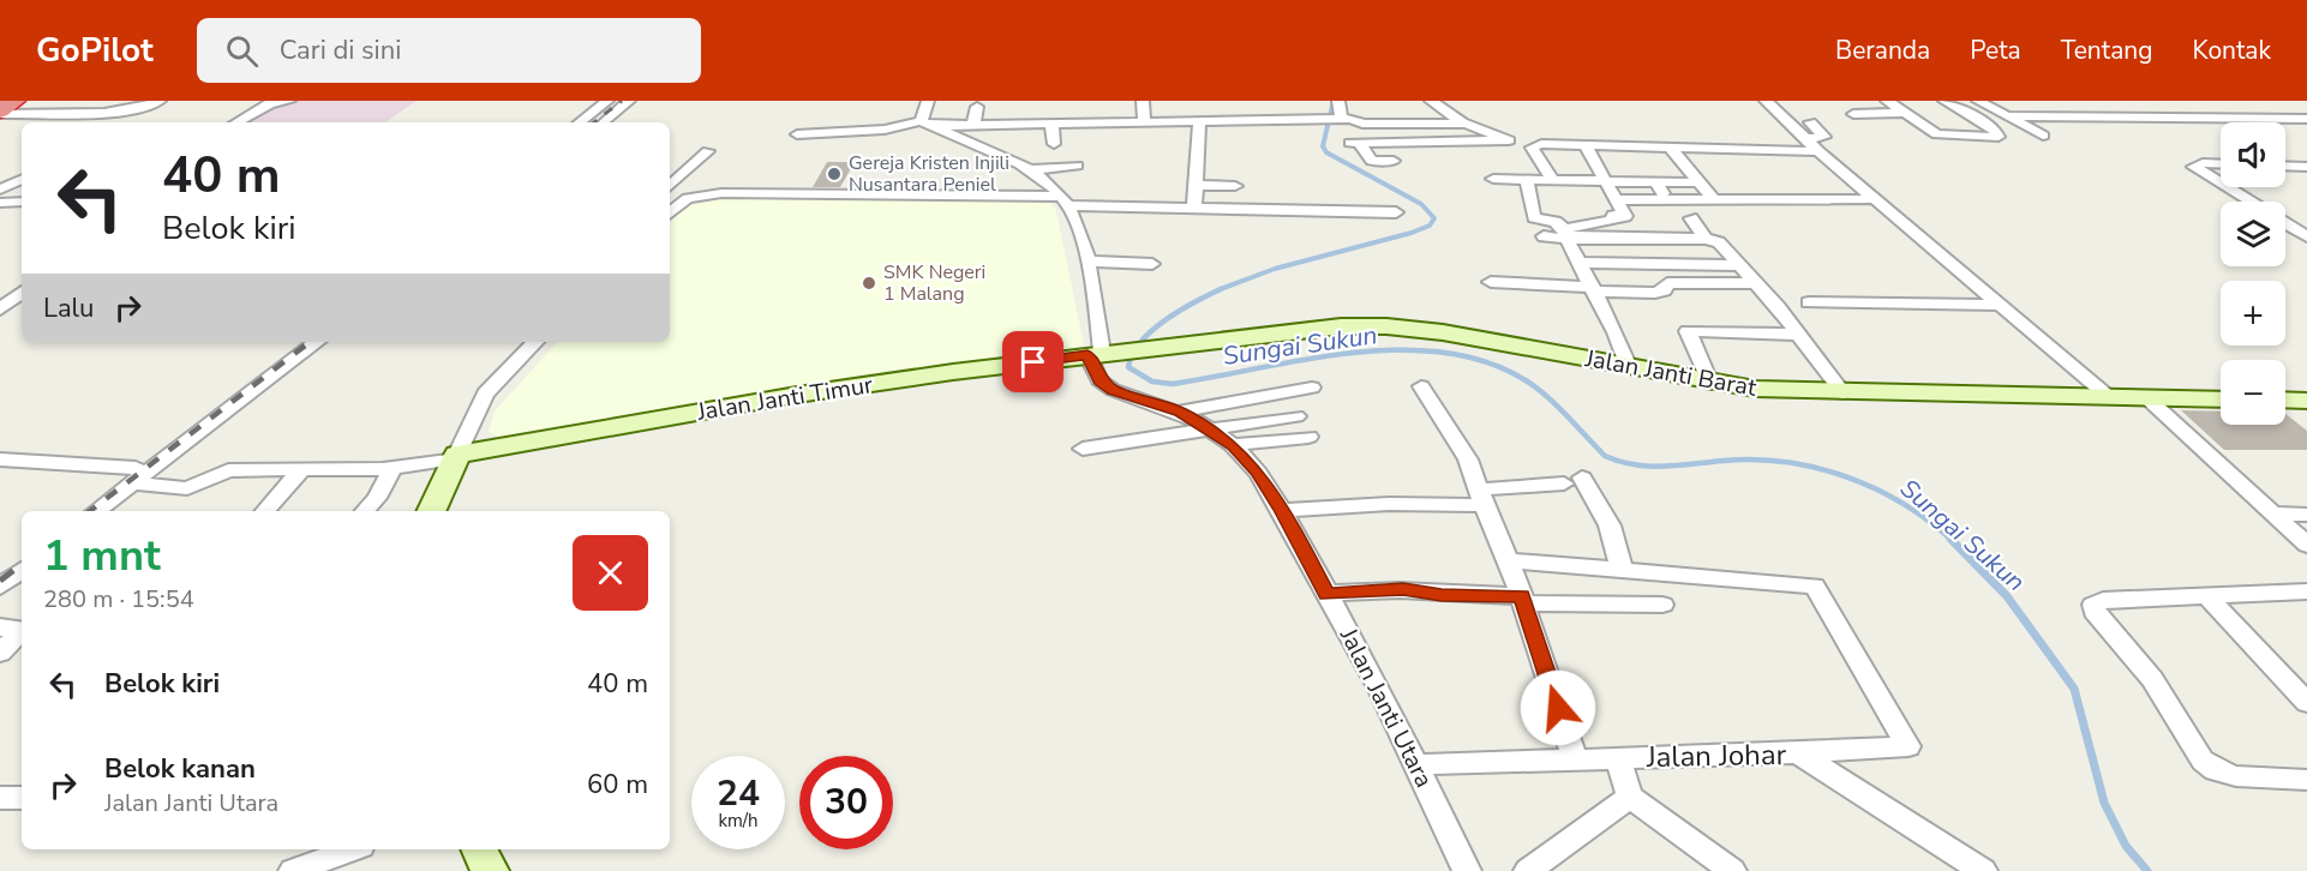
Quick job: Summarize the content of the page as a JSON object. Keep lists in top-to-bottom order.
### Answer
{
  "streets": {
    "street": [
      "Jalan Janti Barat",
      "Jalan Janti Timur",
      "Jalan Janti Utara",
      "Jalan Johar"
    ]
  },
  "crossings": [
    ["Jalan Janti Barat", "Jalan Janti Timur"],
    ["Jalan Janti Barat", "Jalan Janti Utara"],
    ["Jalan Janti Timur", "Jalan Janti Utara"],
    ["Jalan Janti Utara", "Jalan Johar"]
  ],
  "water": ["Sungai Sukun"],
  "places": ["Gereja Kristen Injili Nusantara Peniel", "SMK Negeri 1 Malang"],
  "page": {
    "header": "GoPilot",
    "search": "Cari di sini",
    "nav": [
      "Beranda",
      "Peta",
      "Tentang",
      "Kontak"
    ],
    "map_buttons": ["+", "−"],
    "turn": ["40 m", "Belok kiri"],
    "then": "Lalu",
    "heading": ["1 mnt", "280 m · 15:54"],
    "list": [
      {
        "name": "Belok kiri",
        "value": "40 m"
      },
      {
        "name": "Belok kanan",
        "note": "Jalan Janti Utara",
        "value": "60 m"
      }
    ],
    "speed": "24 km/h",
    "limit": "30"
  }
}
